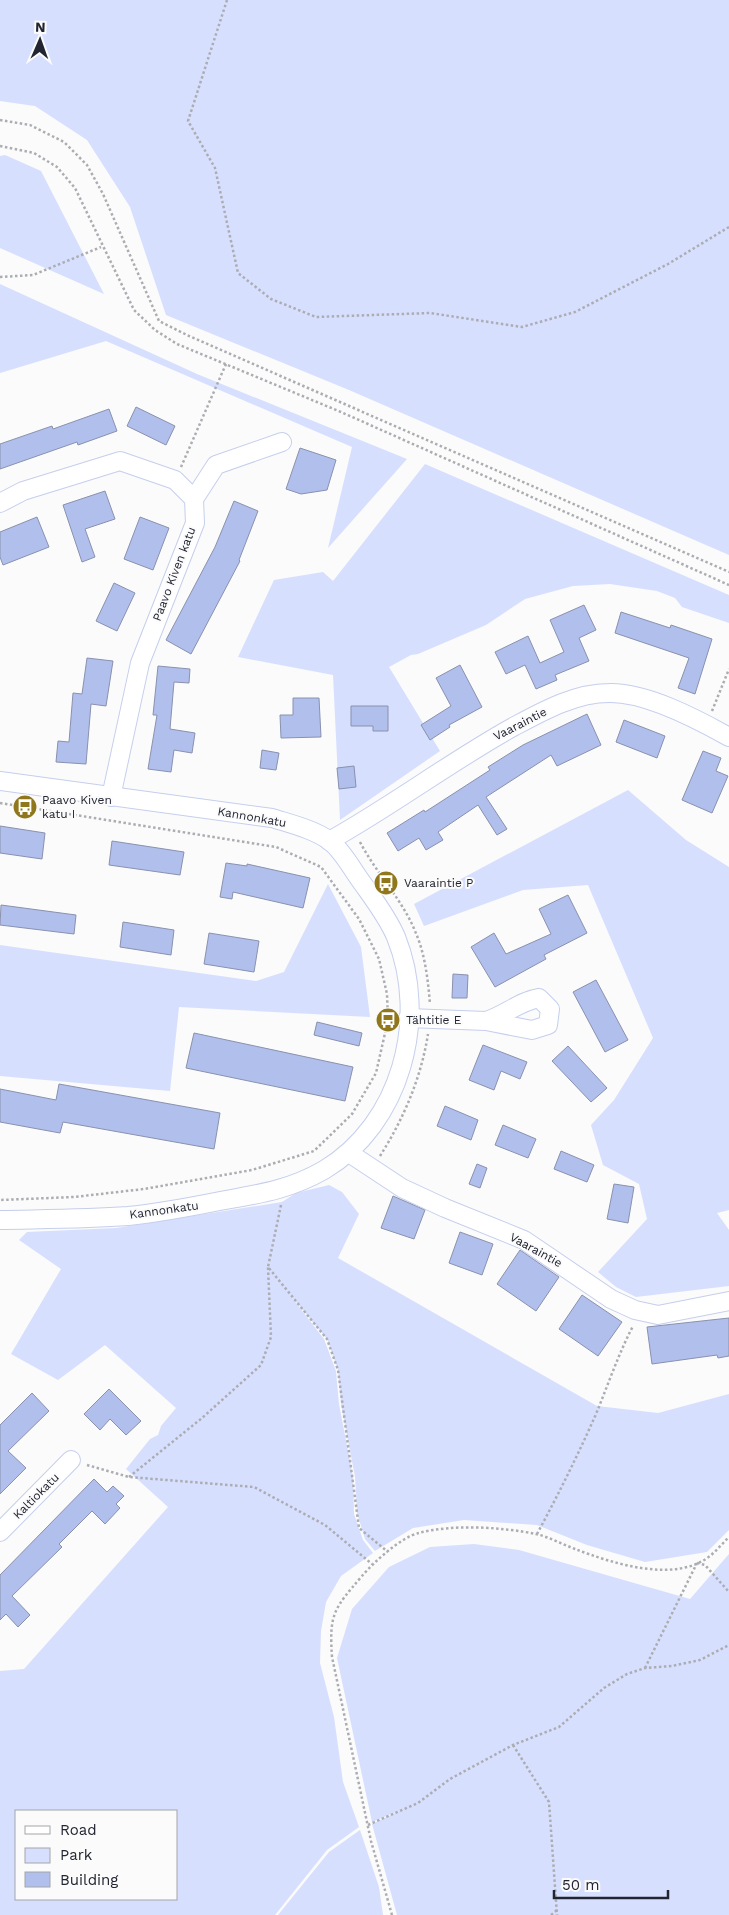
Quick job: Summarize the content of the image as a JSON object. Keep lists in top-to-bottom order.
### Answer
{
  "streets": {
    "street": [
      "Paavo Kiven katu",
      "Vaaraintie",
      "Kannonkatu",
      "Kaltiokatu"
    ]
  },
  "crossings": [
    ["Paavo Kiven katu", "Kannonkatu"],
    ["Vaaraintie", "Kannonkatu"]
  ],
  "places": {
    "bus stop": ["Paavo Kiven katu I", "Vaaraintie P", "Tähtitie E"]
  },
  "legend": ["Road", "Park", "Building"],
  "scale_bar": "50 m",
  "north": "top"
}
